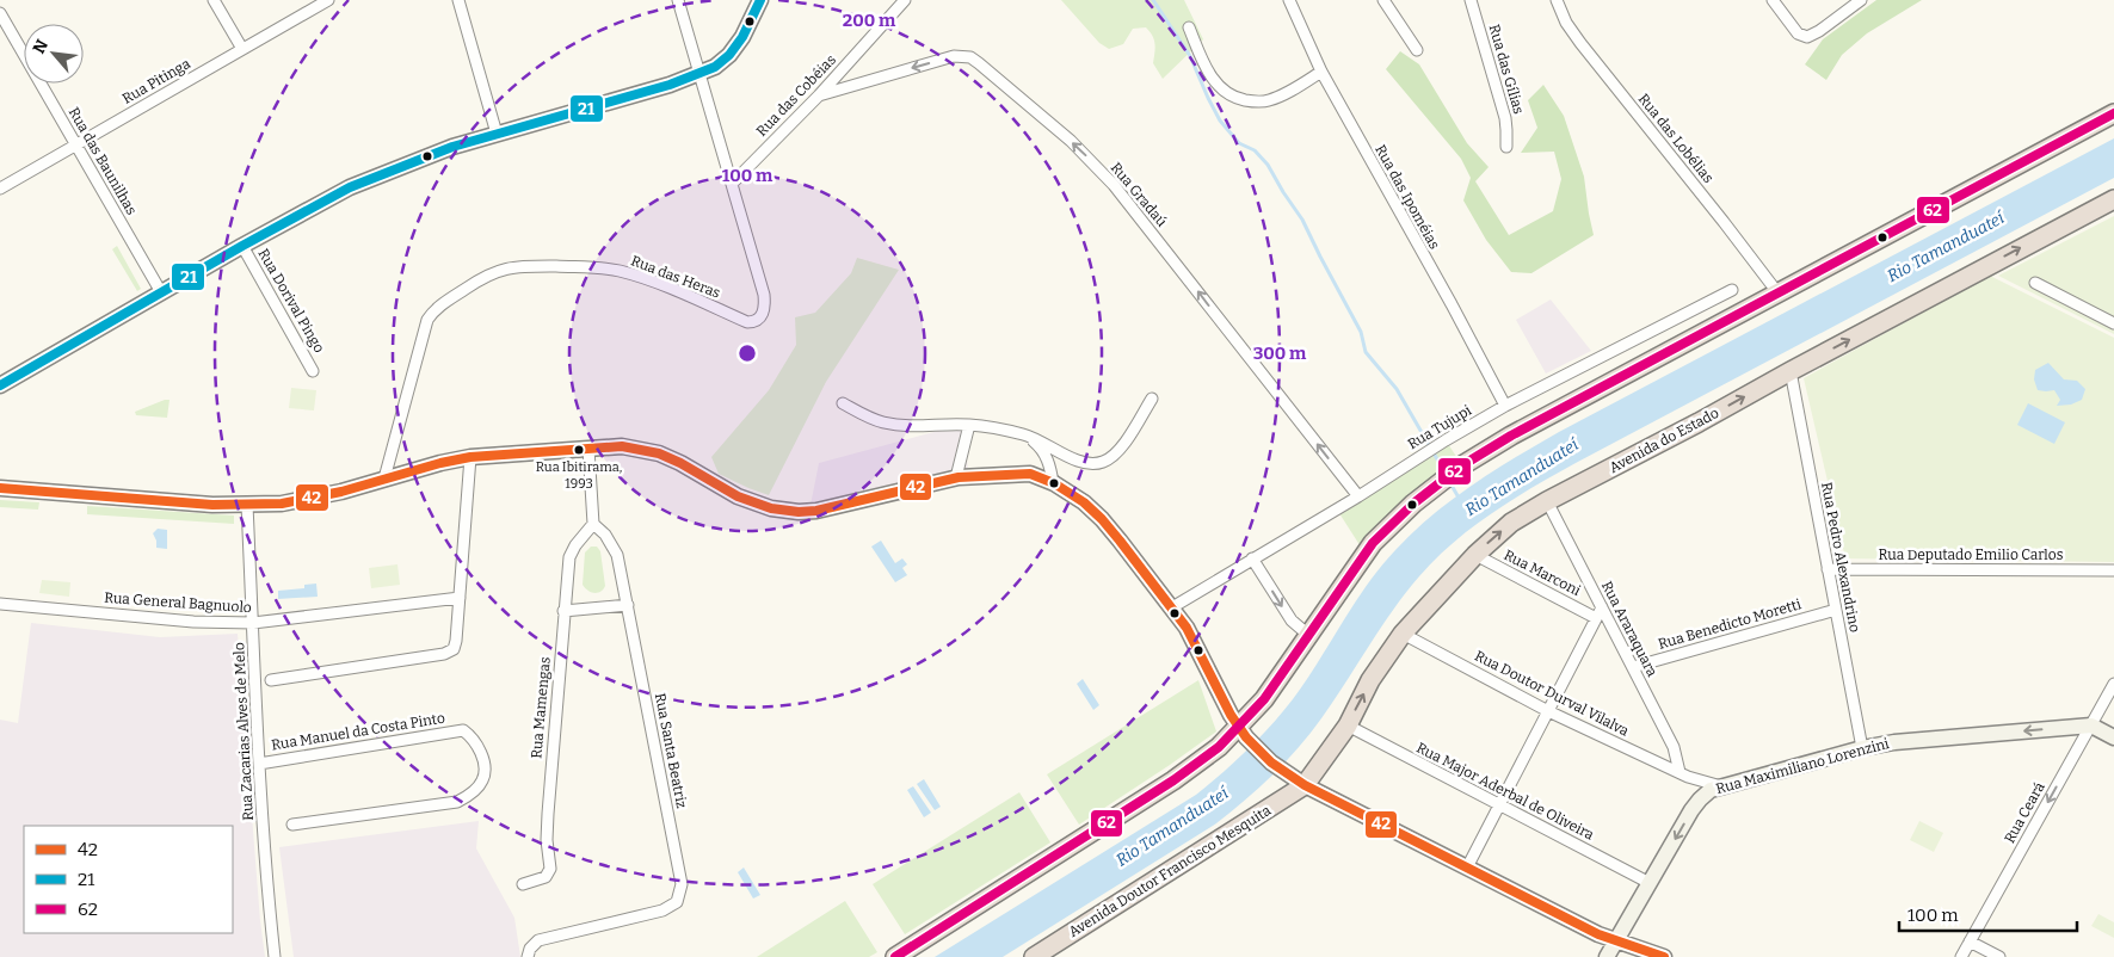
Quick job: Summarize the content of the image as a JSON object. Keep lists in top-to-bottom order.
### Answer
{
  "streets": {
    "highway": ["Avenida do Estado", "Avenida Doutor Francisco Mesquita"],
    "main road": ["Rua Maximiliano Lorenzini"],
    "street": [
      "Rua das Gílias",
      "Rua Pitinga",
      "Rua das Cobéias",
      "Rua das Lobélias",
      "Rua das Baunilhas",
      "Rua Gradaú",
      "Rua das Ipoméias",
      "Rua das Heras",
      "Rua Dorival Pingo",
      "Rua Tujupi",
      "Rua Deputado Emilio Carlos",
      "Rua Pedro Alexandrino",
      "Rua Marconi",
      "Rua General Bagnuolo",
      "Rua Benedicto Moretti",
      "Rua Araraquara",
      "Rua Doutor Durval Vilalva",
      "Rua Mamengas",
      "Rua Zacarias Alves de Melo",
      "Rua Manuel da Costa Pinto",
      "Rua Santa Beatriz",
      "Rua Major Aderbal de Oliveira",
      "Rua Ceará"
    ]
  },
  "crossings": [
    ["Rua Pitinga", "Rua das Baunilhas"],
    ["Rua das Cobéias", "Rua Gradaú"],
    ["Rua das Cobéias", "Rua das Heras"],
    ["Rua Gradaú", "Rua Tujupi"],
    ["Rua das Ipoméias", "Rua Tujupi"],
    ["Avenida do Estado", "Rua Pedro Alexandrino"],
    ["Avenida do Estado", "Rua Marconi"],
    ["Avenida do Estado", "Rua Araraquara"],
    ["Avenida do Estado", "Rua Doutor Durval Vilalva"],
    ["Avenida do Estado", "Rua Major Aderbal de Oliveira"],
    ["Avenida do Estado", "Avenida Doutor Francisco Mesquita"],
    ["Rua Deputado Emilio Carlos", "Rua Pedro Alexandrino"],
    ["Rua Pedro Alexandrino", "Rua Benedicto Moretti"],
    ["Rua Pedro Alexandrino", "Rua Maximiliano Lorenzini"],
    ["Rua Marconi", "Rua Araraquara"],
    ["Rua General Bagnuolo", "Rua Zacarias Alves de Melo"],
    ["Rua Benedicto Moretti", "Rua Araraquara"],
    ["Rua Araraquara", "Rua Doutor Durval Vilalva"],
    ["Rua Doutor Durval Vilalva", "Rua Maximiliano Lorenzini"],
    ["Rua Mamengas", "Rua Santa Beatriz"],
    ["Rua Zacarias Alves de Melo", "Rua Manuel da Costa Pinto"],
    ["Rua Maximiliano Lorenzini", "Rua Major Aderbal de Oliveira"],
    ["Rua Maximiliano Lorenzini", "Rua Ceará"]
  ],
  "one_way": ["Rua Gradaú", "Rua Maximiliano Lorenzini", "Rua Ceará"],
  "water": ["Rio Tamanduateí"],
  "places": ["Rua Ibitirama, 1993"],
  "lines": ["transit line 21", "transit line 62", "transit line 42"],
  "legend": ["42", "21", "62"],
  "scale_bar": "100 m",
  "north": "top left",
  "rings": ["200 m", "100 m", "300 m"]
}
